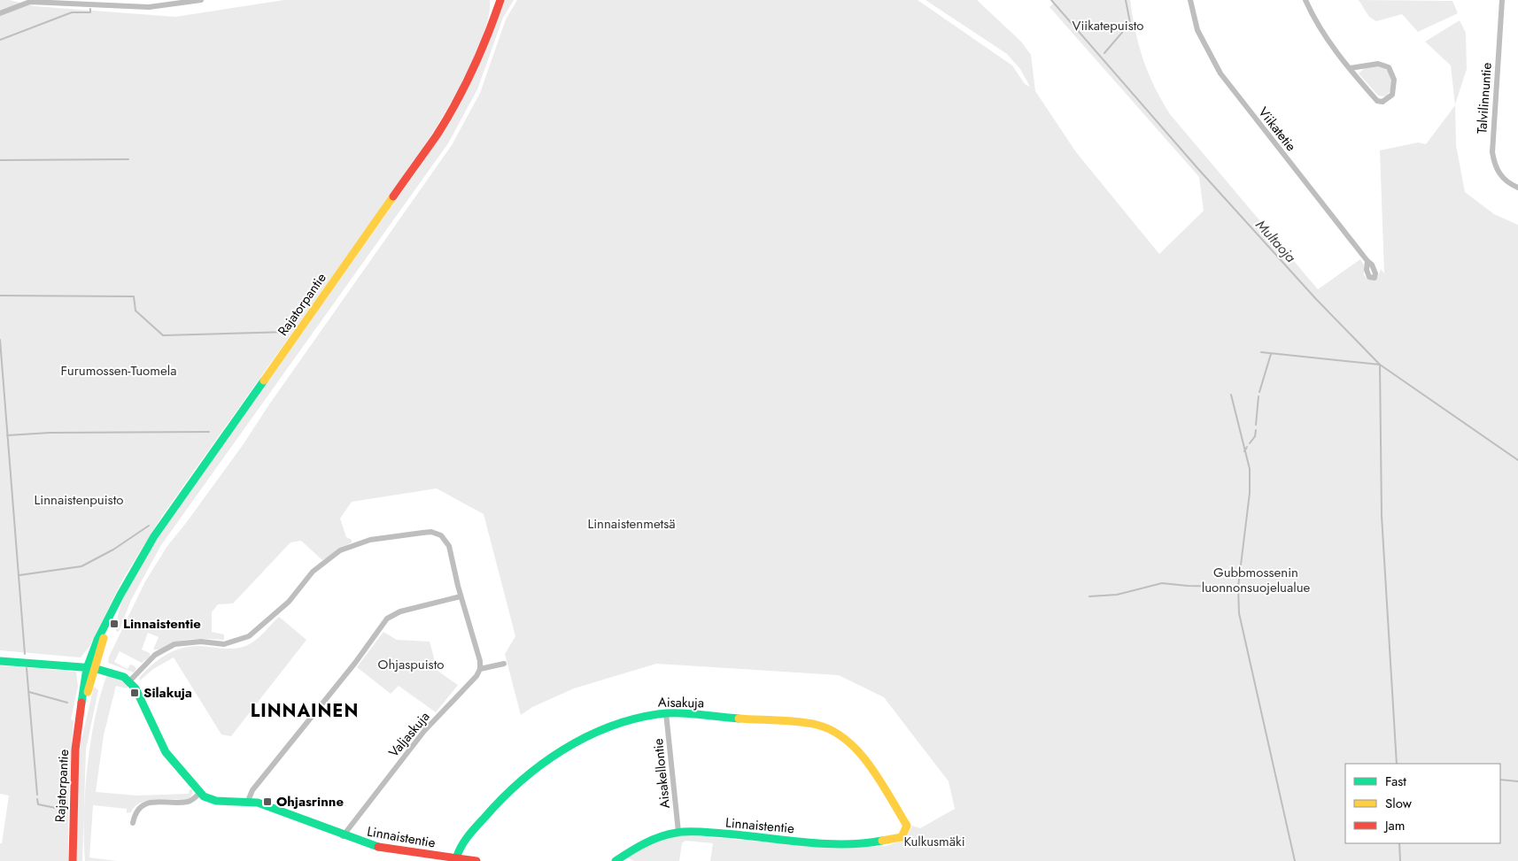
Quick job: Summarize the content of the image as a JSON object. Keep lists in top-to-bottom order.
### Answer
{
  "streets": {
    "street": [
      "Talvilinnuntie",
      "Viikatetie",
      "Rajatorpantie",
      "Aisakuja",
      "Valjaskuja",
      "Aisakellontie",
      "Linnaistentie"
    ]
  },
  "crossings": [
    ["Aisakuja", "Aisakellontie"],
    ["Aisakuja", "Linnaistentie"],
    ["Valjaskuja", "Linnaistentie"],
    ["Aisakellontie", "Linnaistentie"]
  ],
  "districts": ["LINNAINEN"],
  "water": ["Multaoja"],
  "parks": [
    "Viikatepuisto",
    "Furumossen-Tuomela",
    "Linnaistenpuisto",
    "Linnaistenmetsä",
    "Gubbmossenin luonnonsuojelualue",
    "Ohjaspuisto",
    "Kulkusmäki"
  ],
  "places": {
    "transit": ["Linnaistentie", "Silakuja", "Ohjasrinne"]
  },
  "legend": ["Fast", "Slow", "Jam"]
}
